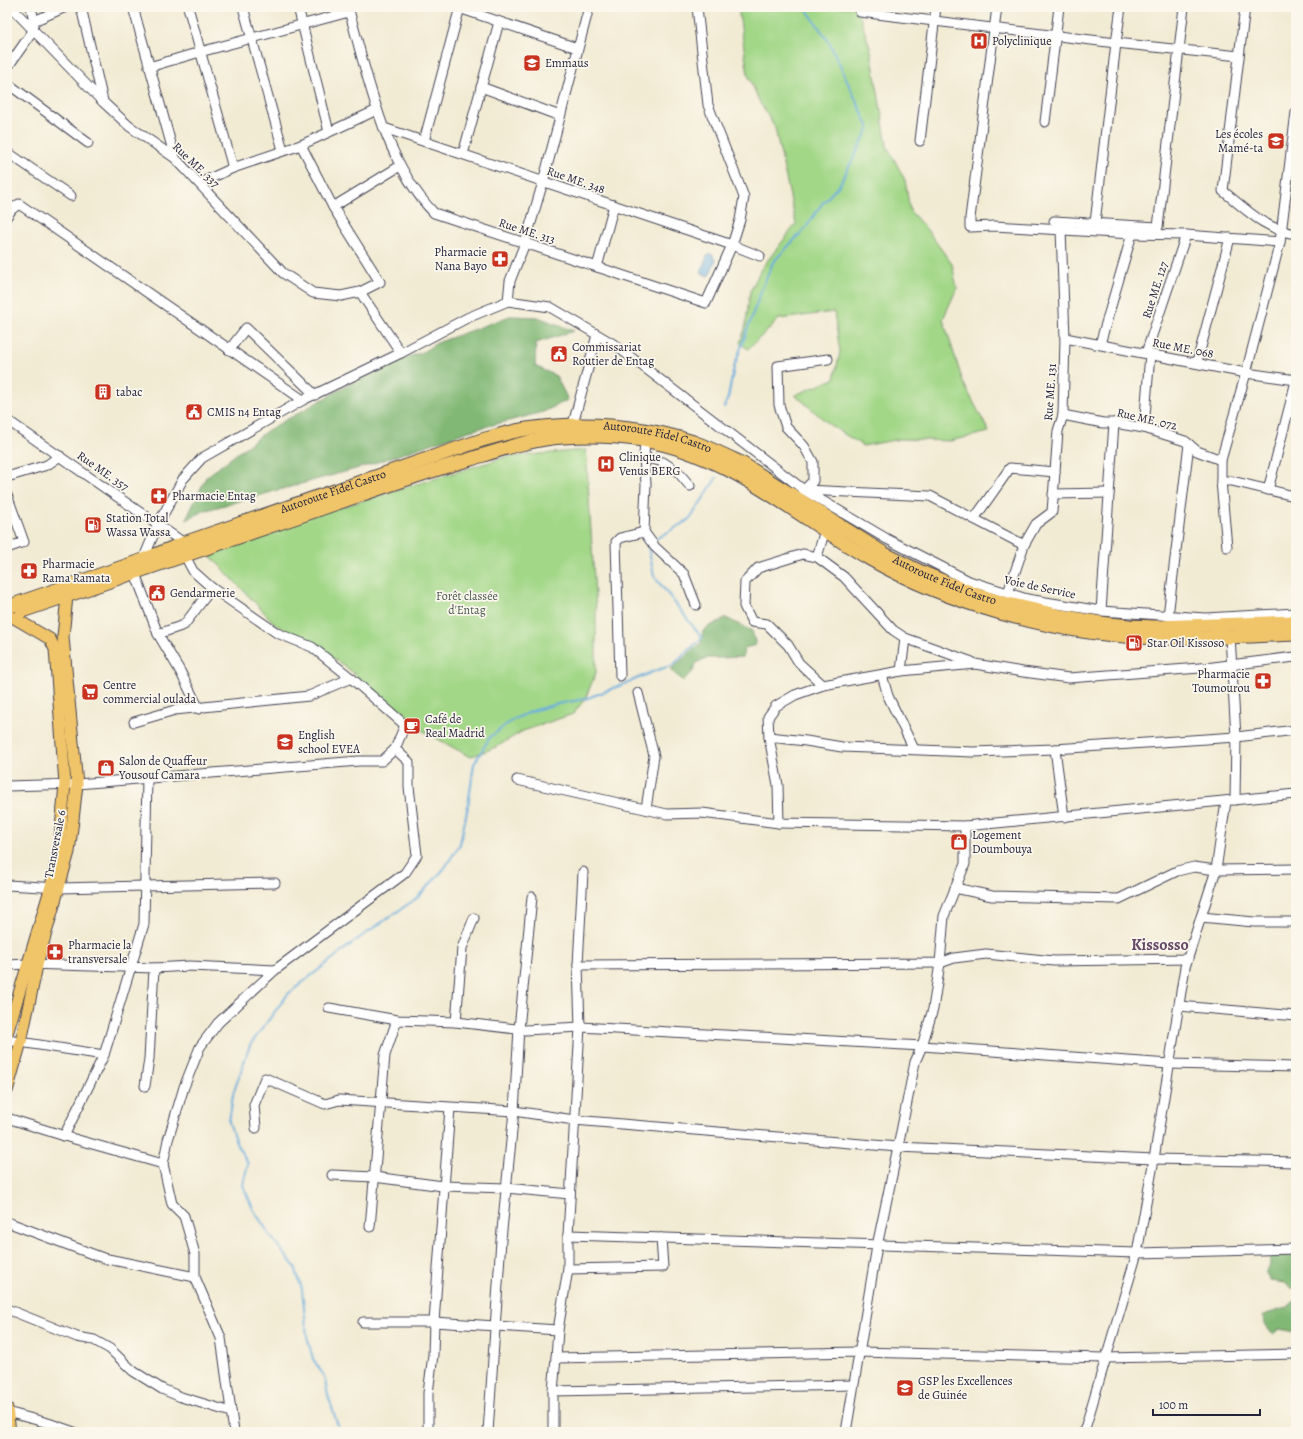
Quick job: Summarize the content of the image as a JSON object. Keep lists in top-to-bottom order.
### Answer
{
  "streets": {
    "highway": ["Autoroute Fidel Castro"],
    "main road": ["Transversale 6"],
    "street": [
      "Rue ME. 337",
      "Rue ME. 348",
      "Rue ME. 313",
      "Rue ME. 127",
      "Rue ME. 068",
      "Rue ME. 131",
      "Rue ME. 072",
      "Rue ME. 357",
      "Voie de Service"
    ]
  },
  "crossings": [
    ["Rue ME. 348", "Rue ME. 313"],
    ["Rue ME. 127", "Rue ME. 068"],
    ["Rue ME. 127", "Rue ME. 072"],
    ["Rue ME. 068", "Rue ME. 131"],
    ["Rue ME. 131", "Rue ME. 072"],
    ["Rue ME. 131", "Voie de Service"],
    ["Autoroute Fidel Castro", "Rue ME. 357"],
    ["Autoroute Fidel Castro", "Voie de Service"],
    ["Autoroute Fidel Castro", "Transversale 6"]
  ],
  "districts": ["Kissosso"],
  "parks": ["Forêt classée d'Entag"],
  "places": {
    "hospital": ["Polyclinique", "Clinique Venus BERG"],
    "school or university": [
      "Emmaus",
      "Les écoles Mamé-ta",
      "English school EVEA",
      "GSP les Excellences de Guinée"
    ],
    "pharmacy": [
      "Pharmacie Nana Bayo",
      "Pharmacie Entag",
      "Pharmacie Rama Ramata",
      "Pharmacie Toumourou",
      "Pharmacie la transversale"
    ],
    "public building": ["Commissariat Routier de Entag", "CMIS n4 Entag", "Gendarmerie"],
    "building": ["tabac"],
    "fuel station": ["Station Total Wassa Wassa", "Star Oil Kissoso"],
    "supermarket": ["Centre commercial oulada"],
    "cafe": ["Café de Real Madrid"],
    "shop": ["Salon de Quaffeur Yousouf Camara", "Logement Doumbouya"]
  },
  "scale_bar": "100 m"
}
